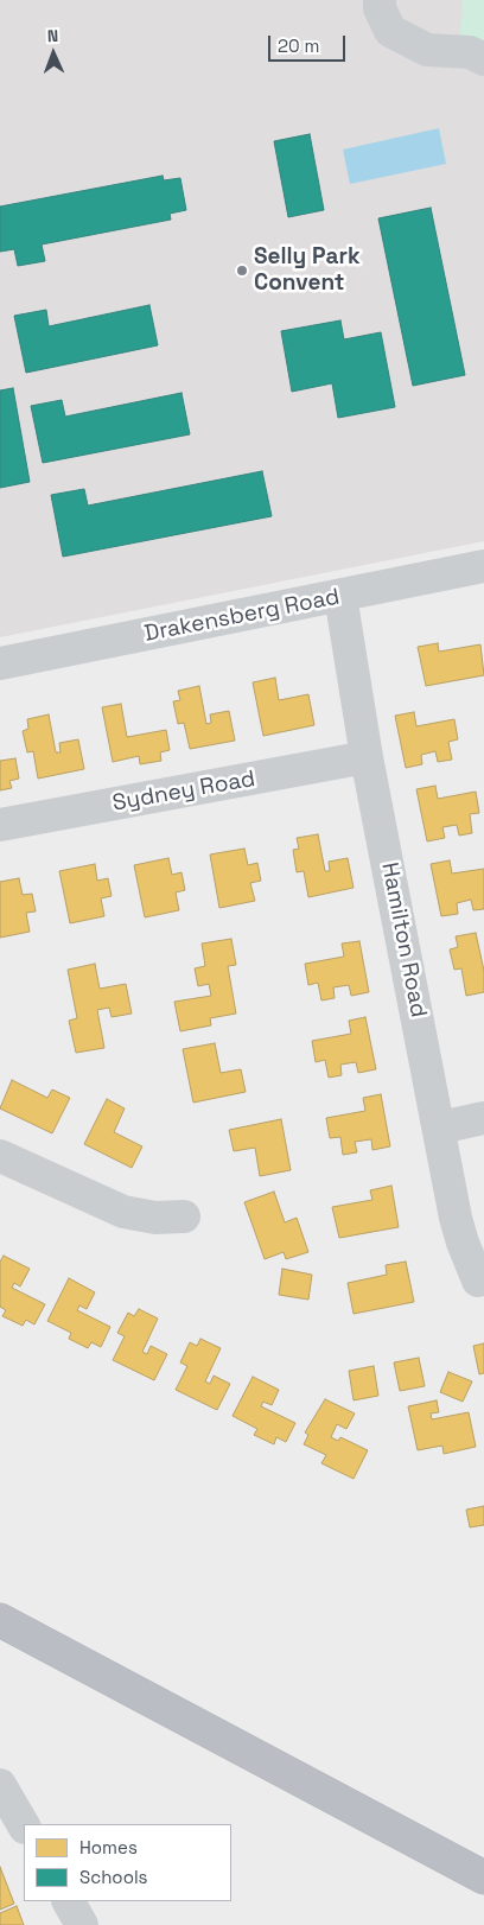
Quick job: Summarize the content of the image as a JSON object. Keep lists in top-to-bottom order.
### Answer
{
  "streets": {
    "street": ["Drakensberg Road", "Sydney Road", "Hamilton Road"]
  },
  "crossings": [
    ["Drakensberg Road", "Hamilton Road"],
    ["Sydney Road", "Hamilton Road"]
  ],
  "places": ["Selly Park Convent"],
  "legend": ["Homes", "Schools"],
  "scale_bar": "20 m",
  "north": "top"
}
